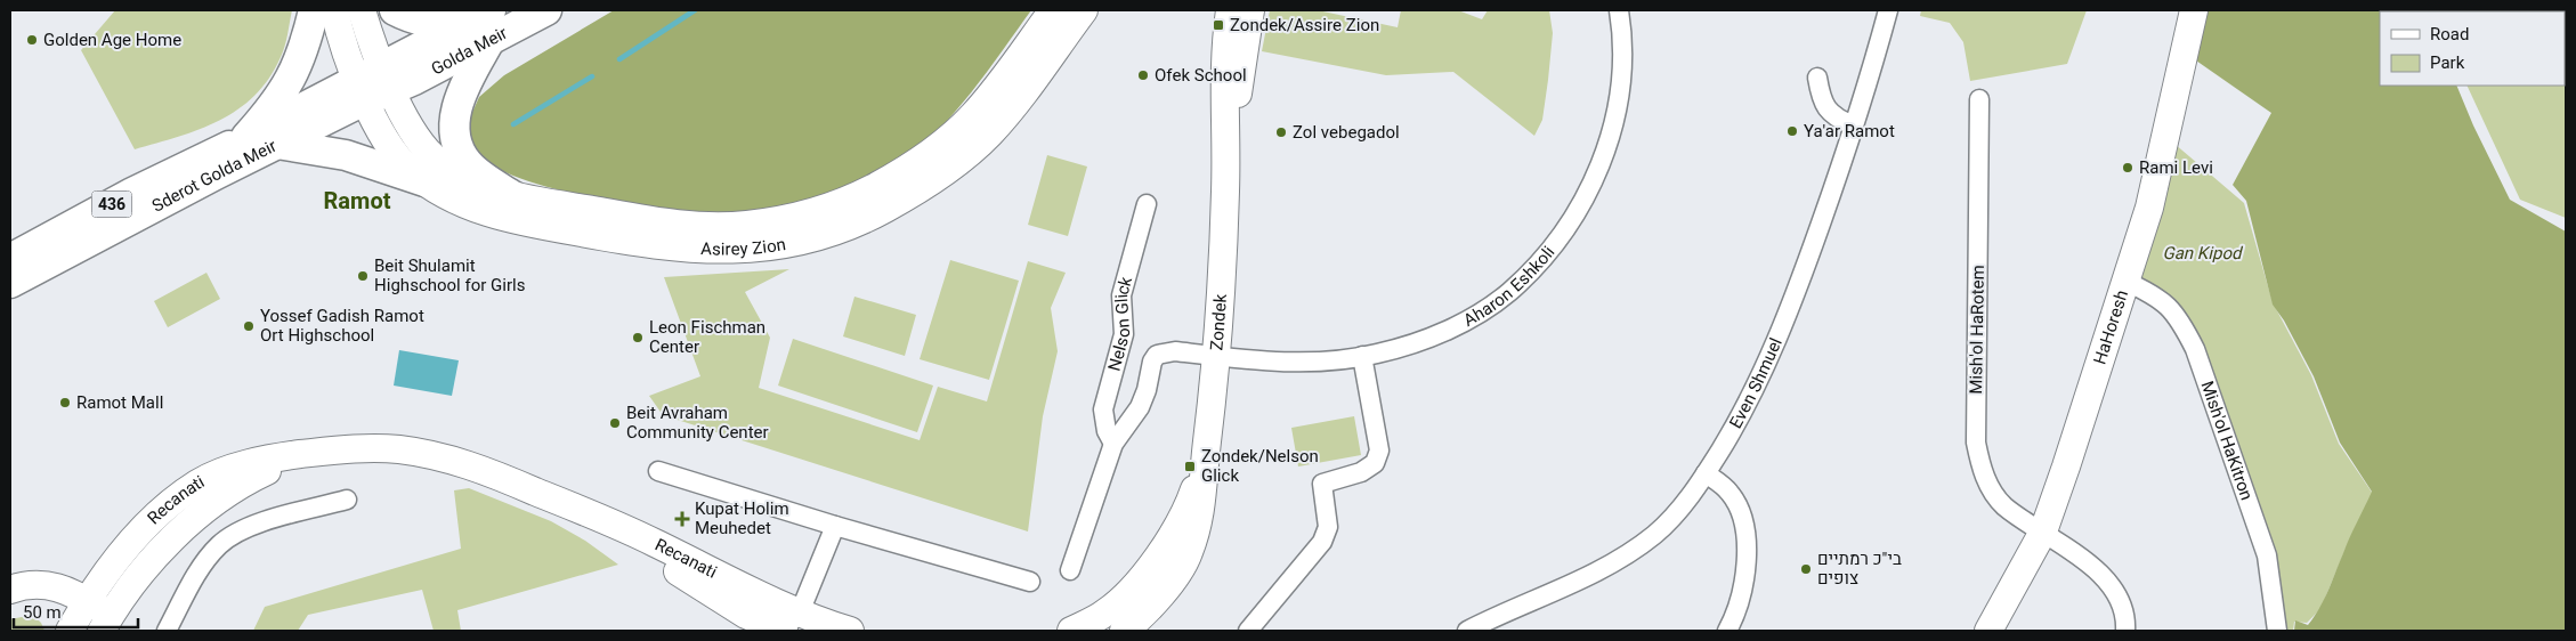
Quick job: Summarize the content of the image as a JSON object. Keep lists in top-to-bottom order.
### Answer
{
  "streets": {
    "main road": ["Golda Meir", "Sderot Golda Meir", "436"],
    "street": [
      "Asirey Zion",
      "Aharon Eshkoli",
      "Zondek",
      "Nelson Glick",
      "HaHoresh",
      "Mish'ol HaRotem",
      "Even Shmuel",
      "Mish'ol HaKitron",
      "Recanati"
    ]
  },
  "crossings": [
    ["Golda Meir", "Sderot Golda Meir"],
    ["Golda Meir", "Asirey Zion"],
    ["Sderot Golda Meir", "Asirey Zion"],
    ["Aharon Eshkoli", "Zondek"],
    ["HaHoresh", "Mish'ol HaRotem"],
    ["HaHoresh", "Mish'ol HaKitron"]
  ],
  "districts": ["Ramot"],
  "parks": ["Gan Kipod"],
  "places": {
    "transit": ["Zondek/Assire Zion", "Zondek/Nelson Glick"],
    "other": [
      "Golden Age Home",
      "Ofek School",
      "Ya'ar Ramot",
      "Zol vebegadol",
      "Rami Levi",
      "Beit Shulamit Highschool for Girls",
      "Yossef Gadish Ramot Ort Highschool",
      "Leon Fischman Center",
      "Ramot Mall",
      "Beit Avraham Community Center",
      "בי\"כ רמתיים צופים"
    ],
    "health": ["Kupat Holim Meuhedet"]
  },
  "legend": ["Road", "Park"],
  "scale_bar": "50 m"
}
